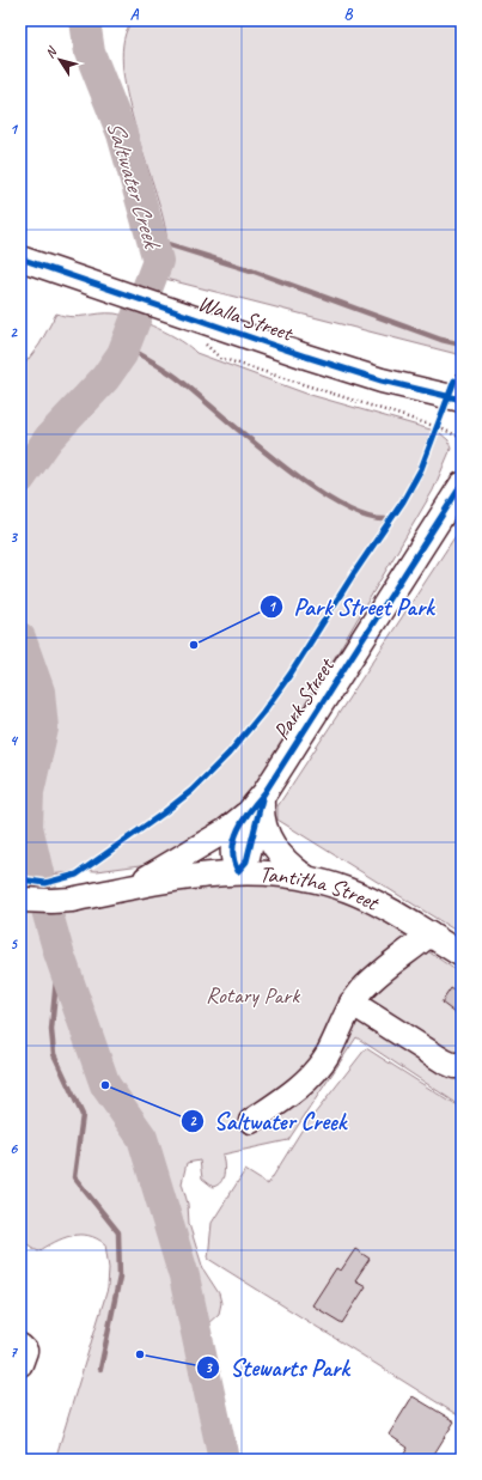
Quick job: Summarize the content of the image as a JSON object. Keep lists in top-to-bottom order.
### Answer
{
  "streets": {
    "street": ["Walla Street", "Park Street", "Tantitha Street"]
  },
  "crossings": [
    ["Park Street", "Tantitha Street"]
  ],
  "water": ["Saltwater Creek"],
  "parks": ["Rotary Park"],
  "places": ["Park Street Park", "Saltwater Creek", "Stewarts Park"],
  "north": "top left",
  "grid": {
    "columns": ["A", "B"],
    "rows": [
      "1",
      "2",
      "3",
      "4",
      "5",
      "6",
      "7"
    ]
  }
}
